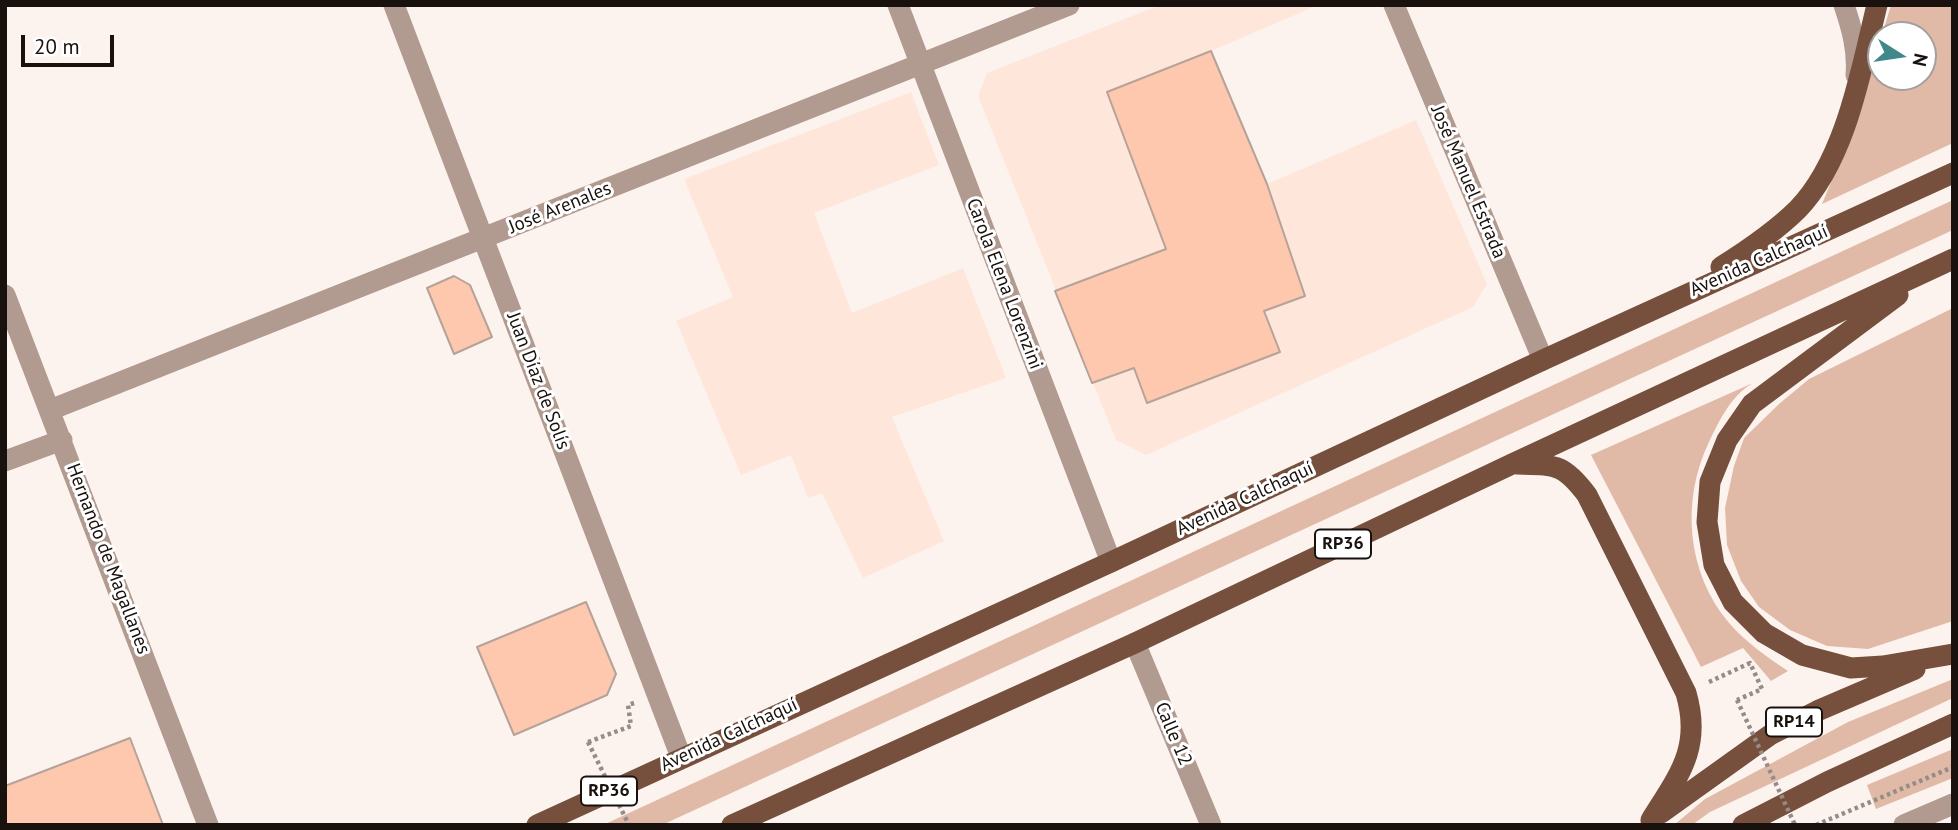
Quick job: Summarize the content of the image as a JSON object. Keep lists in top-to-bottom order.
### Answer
{
  "streets": {
    "main road": ["Avenida Calchaquí", "RP36", "RP14"],
    "street": [
      "José Manuel Estrada",
      "José Arenales",
      "Carola Elena Lorenzini",
      "Juan Díaz de Solís",
      "Hernando de Magallanes",
      "Calle 12"
    ]
  },
  "crossings": [
    ["José Manuel Estrada", "Avenida Calchaquí"],
    ["José Arenales", "Carola Elena Lorenzini"],
    ["José Arenales", "Juan Díaz de Solís"],
    ["José Arenales", "Hernando de Magallanes"],
    ["Avenida Calchaquí", "Carola Elena Lorenzini"],
    ["Avenida Calchaquí", "Juan Díaz de Solís"],
    ["RP36", "Calle 12"]
  ],
  "scale_bar": "20 m",
  "north": "right"
}
